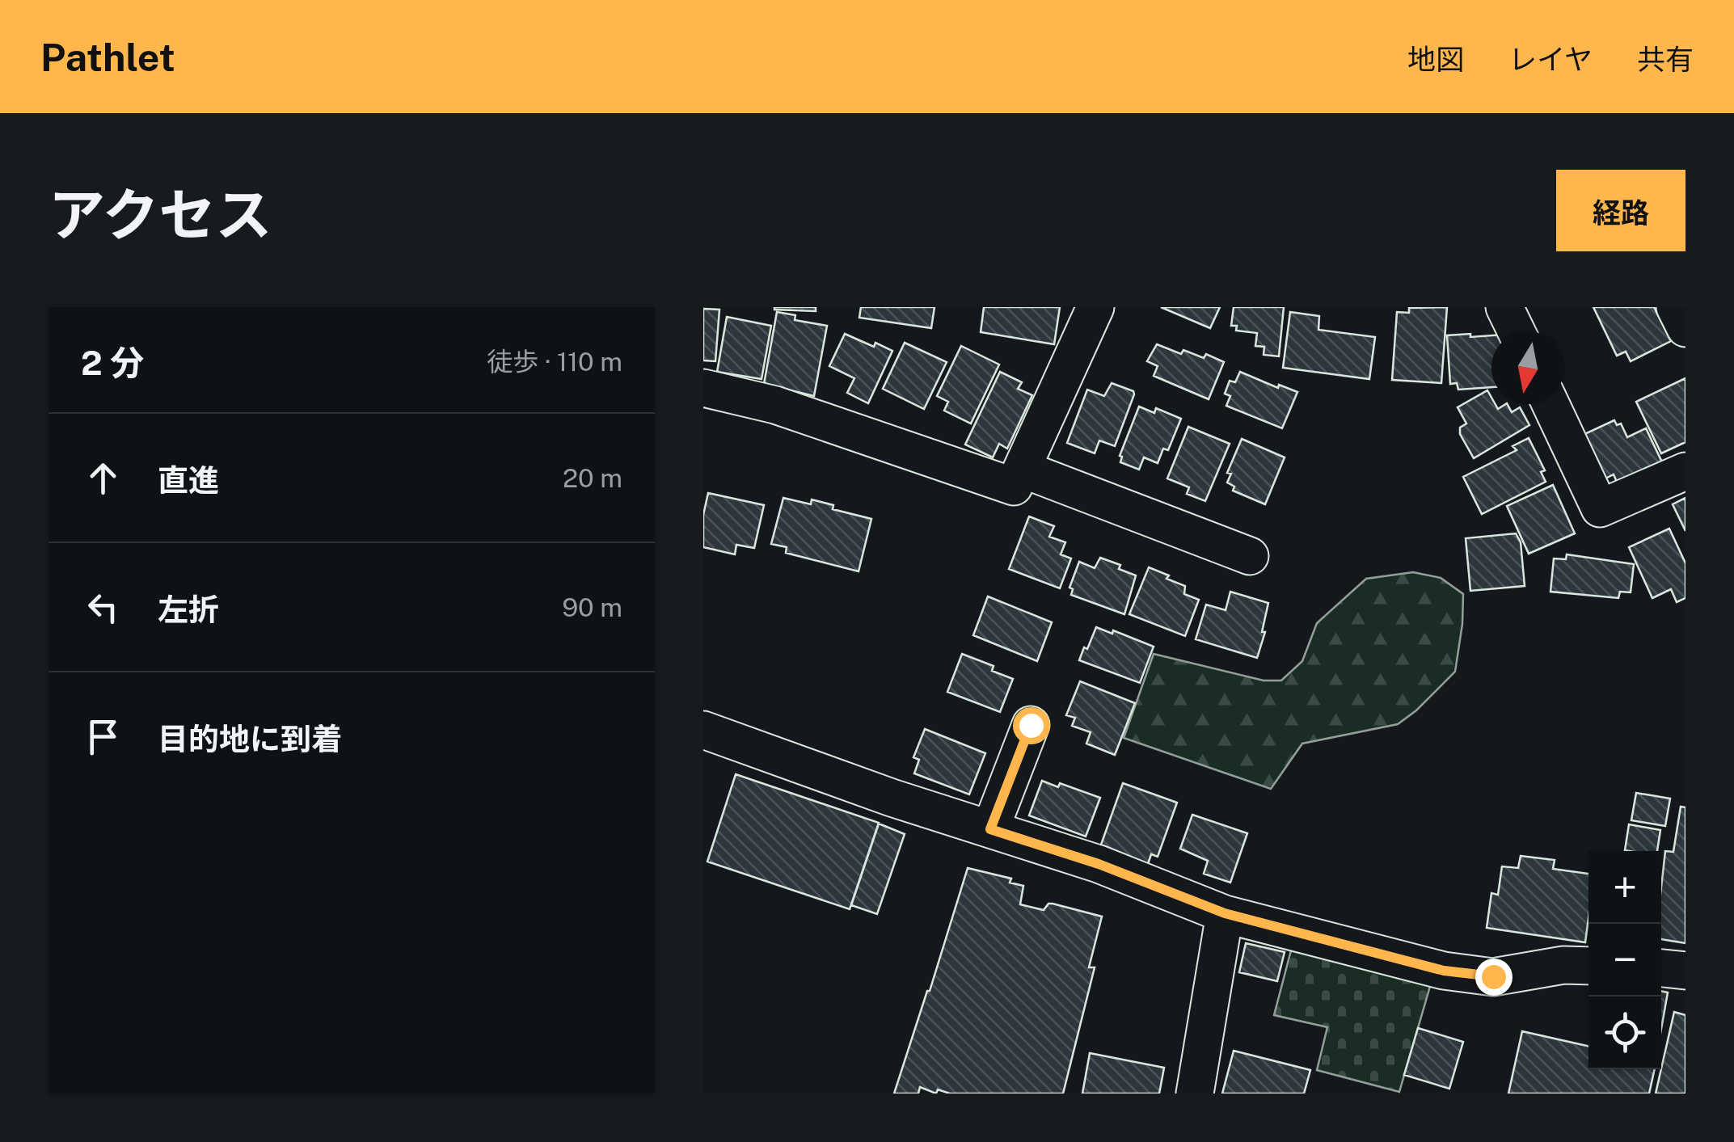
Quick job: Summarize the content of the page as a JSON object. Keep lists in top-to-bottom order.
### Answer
{
  "north": "bottom",
  "page": {
    "header": "Pathlet",
    "nav": ["地図", "レイヤ", "共有"],
    "title": "アクセス",
    "buttons": "経路",
    "heading": ["2 分", "徒歩 · 110 m"],
    "list": [
      ["直進", "20 m"],
      ["左折", "90 m"],
      "目的地に到着"
    ],
    "map_buttons": ["+", "−"]
  }
}
